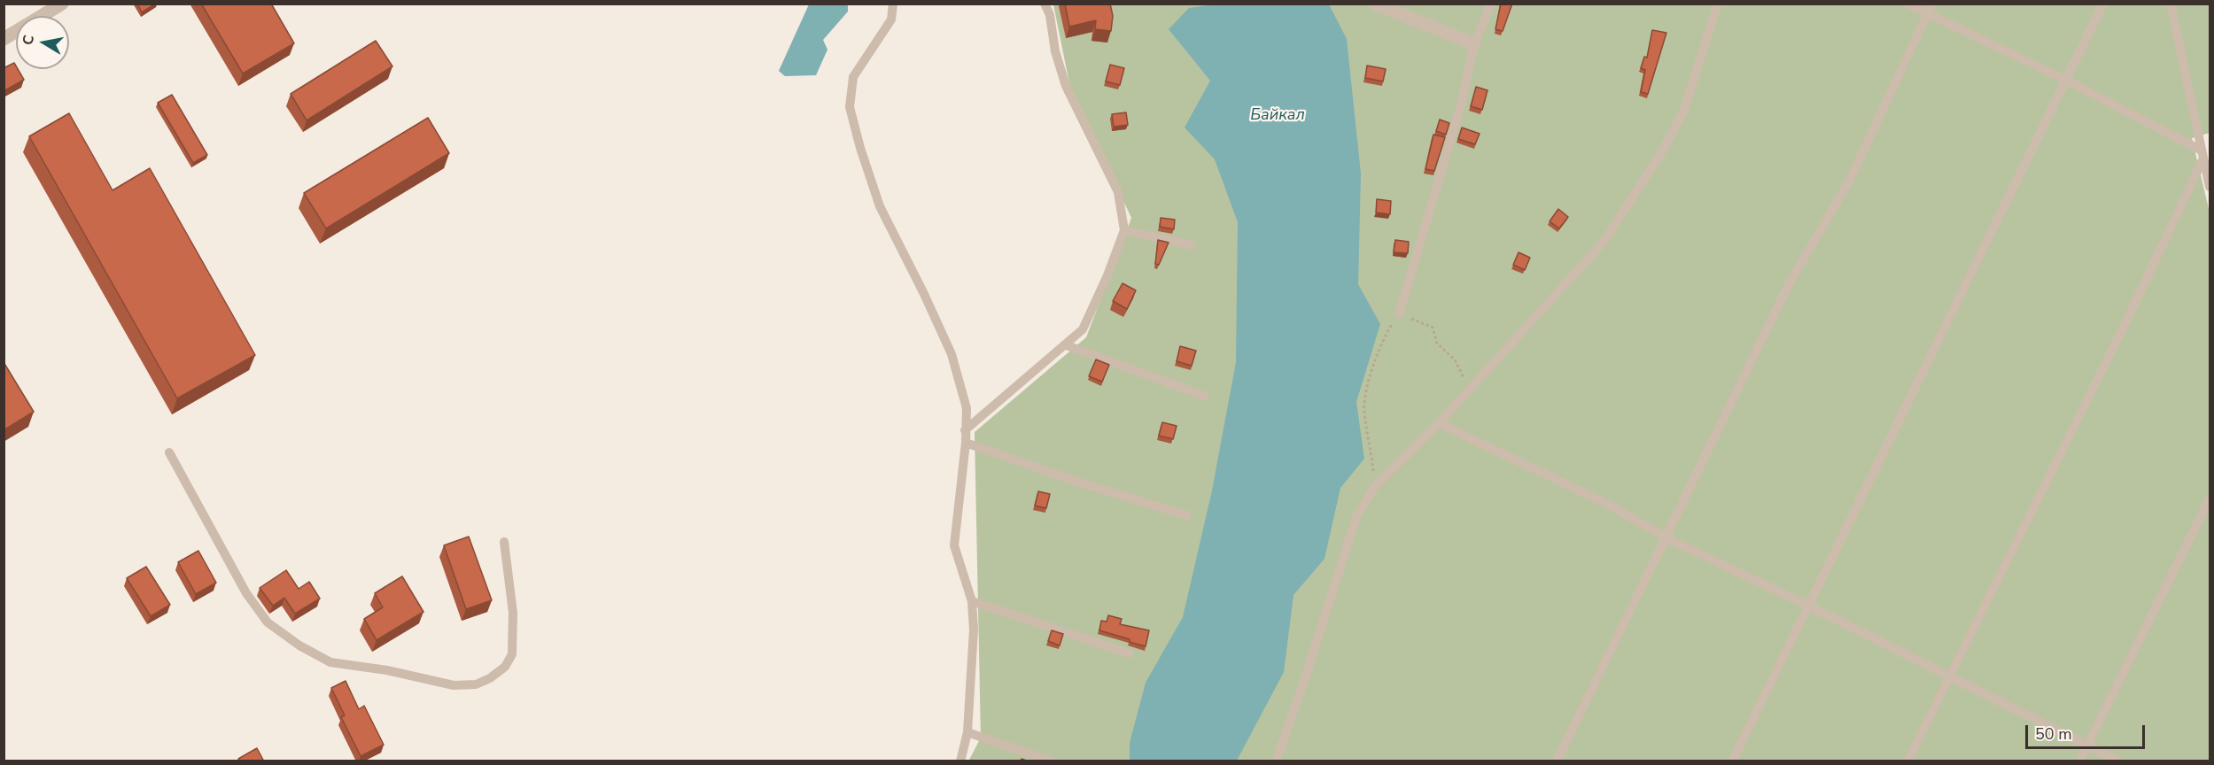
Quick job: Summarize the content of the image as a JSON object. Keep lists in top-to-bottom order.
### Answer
{
  "water": ["Байкал"],
  "scale_bar": "50 m",
  "north": "left"
}
